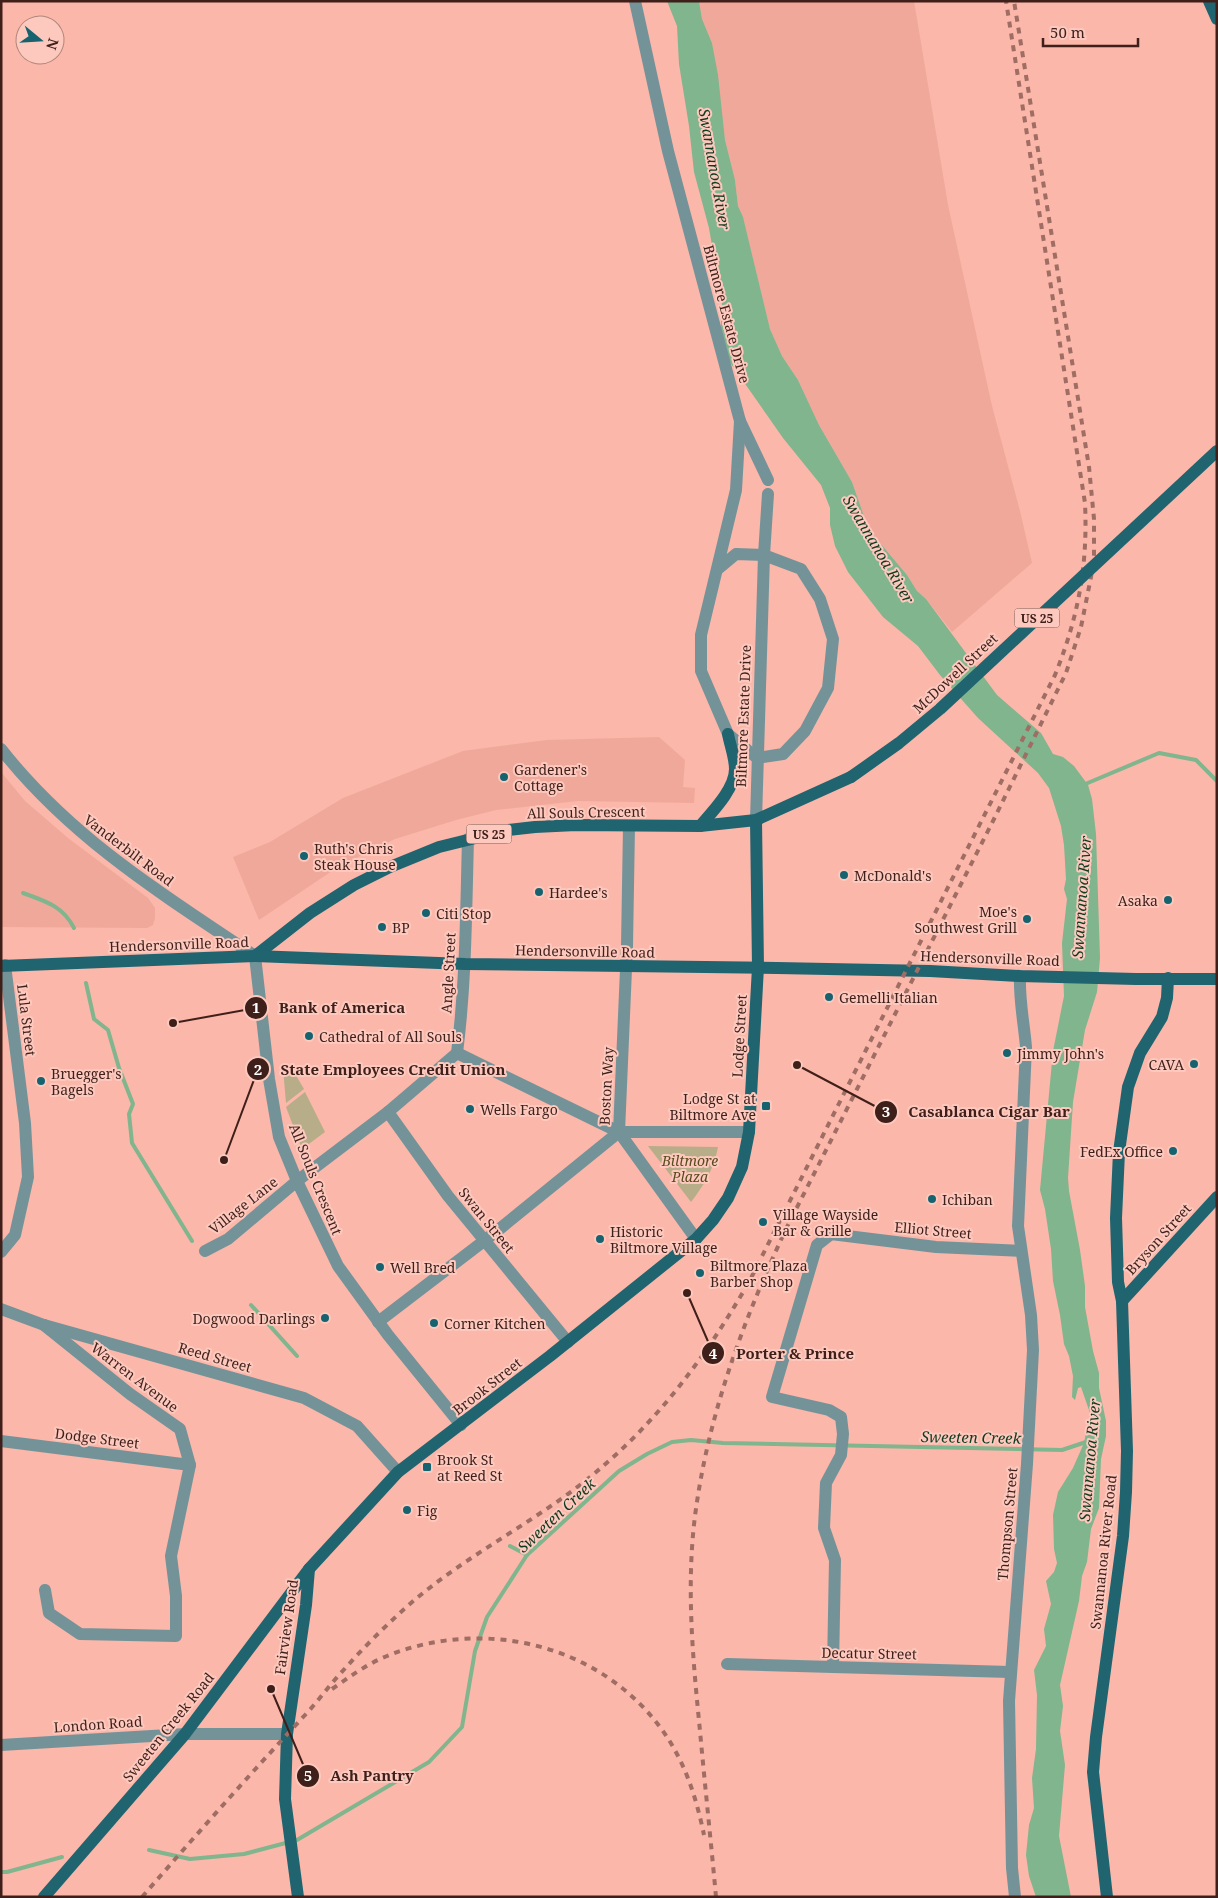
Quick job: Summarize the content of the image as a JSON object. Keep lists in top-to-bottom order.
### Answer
{
  "streets": {
    "main road": [
      "US 25",
      "McDowell Street",
      "All Souls Crescent",
      "Hendersonville Road",
      "Lodge Street",
      "Bryson Street",
      "Brook Street",
      "Swannanoa River Road",
      "Fairview Road",
      "Sweeten Creek Road"
    ],
    "street": [
      "Biltmore Estate Drive",
      "Vanderbilt Road",
      "Angle Street",
      "Lula Street",
      "Boston Way",
      "Village Lane",
      "Swan Street",
      "Elliot Street",
      "Reed Street",
      "Warren Avenue",
      "Dodge Street",
      "Thompson Street",
      "Decatur Street",
      "London Road"
    ]
  },
  "crossings": [
    ["Biltmore Estate Drive", "McDowell Street"],
    ["Biltmore Estate Drive", "All Souls Crescent"],
    ["Biltmore Estate Drive", "Lodge Street"],
    ["McDowell Street", "All Souls Crescent"],
    ["McDowell Street", "Lodge Street"],
    ["All Souls Crescent", "Vanderbilt Road"],
    ["All Souls Crescent", "Hendersonville Road"],
    ["All Souls Crescent", "Angle Street"],
    ["All Souls Crescent", "Lodge Street"],
    ["All Souls Crescent", "Boston Way"],
    ["All Souls Crescent", "Village Lane"],
    ["All Souls Crescent", "Brook Street"],
    ["Vanderbilt Road", "Hendersonville Road"],
    ["Hendersonville Road", "Angle Street"],
    ["Hendersonville Road", "Lula Street"],
    ["Hendersonville Road", "Lodge Street"],
    ["Hendersonville Road", "Boston Way"],
    ["Hendersonville Road", "Thompson Street"],
    ["Hendersonville Road", "Swannanoa River Road"],
    ["Lodge Street", "Brook Street"],
    ["Boston Way", "Swan Street"],
    ["Swan Street", "Brook Street"],
    ["Elliot Street", "Thompson Street"],
    ["Elliot Street", "Decatur Street"],
    ["Bryson Street", "Swannanoa River Road"],
    ["Reed Street", "Warren Avenue"],
    ["Reed Street", "Brook Street"],
    ["Warren Avenue", "Dodge Street"],
    ["Brook Street", "Fairview Road"],
    ["Brook Street", "Sweeten Creek Road"],
    ["Thompson Street", "Decatur Street"],
    ["Fairview Road", "London Road"],
    ["Fairview Road", "Sweeten Creek Road"],
    ["London Road", "Sweeten Creek Road"]
  ],
  "water": ["Swannanoa River", "Sweeten Creek"],
  "parks": ["Biltmore Plaza"],
  "places": {
    "other": [
      "Gardener's Cottage",
      "Ruth's Chris Steak House",
      "McDonald's",
      "Hardee's",
      "Asaka",
      "Citi Stop",
      "Moe's Southwest Grill",
      "BP",
      "Gemelli Italian",
      "Bank of America",
      "Cathedral of All Souls",
      "Jimmy John's",
      "CAVA",
      "Casablanca Cigar Bar",
      "Bruegger's Bagels",
      "Wells Fargo",
      "FedEx Office",
      "State Employees Credit Union",
      "Ichiban",
      "Village Wayside Bar & Grille",
      "Historic Biltmore Village",
      "Well Bred",
      "Biltmore Plaza Barber Shop",
      "Porter & Prince",
      "Dogwood Darlings",
      "Corner Kitchen",
      "Fig",
      "Ash Pantry"
    ],
    "transit": ["Lodge St at Biltmore Ave", "Brook St at Reed St"]
  },
  "scale_bar": "50 m",
  "north": "right"
}
